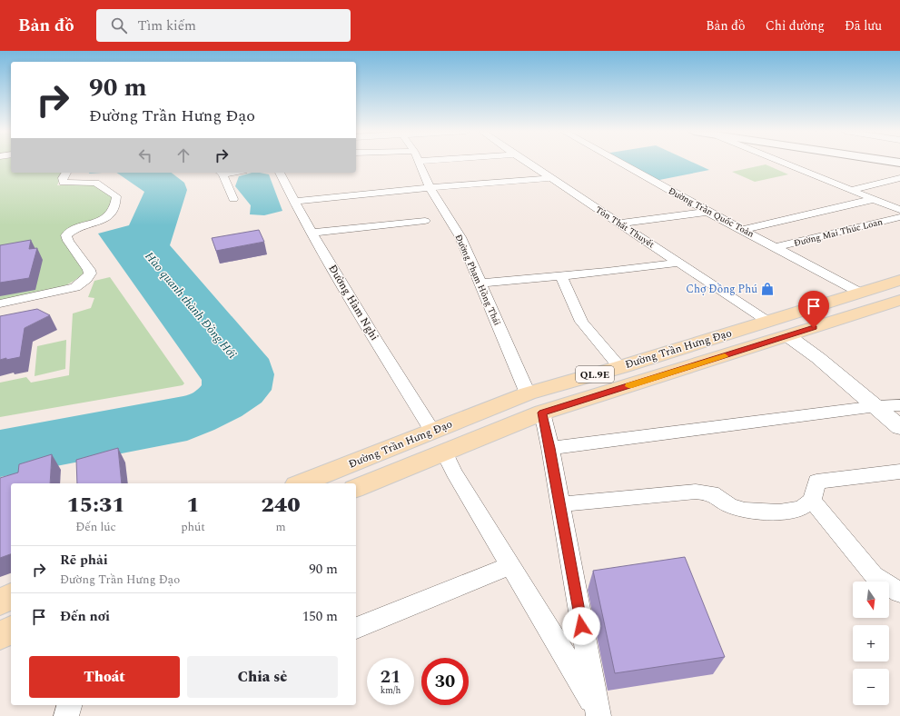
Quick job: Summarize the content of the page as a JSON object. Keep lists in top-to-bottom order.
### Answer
{
  "streets": {
    "main road": ["Đường Trần Hưng Đạo", "QL.9E"],
    "street": [
      "Đường Trần Quốc Toản",
      "Tôn Thất Thuyết",
      "Đường Mai Thúc Loan",
      "Đường Phạm Hồng Thái",
      "Đường Hàm Nghi"
    ]
  },
  "crossings": [
    ["Đường Trần Quốc Toản", "Đường Mai Thúc Loan"],
    ["Đường Trần Quốc Toản", "Đường Trần Hưng Đạo"],
    ["Tôn Thất Thuyết", "Đường Trần Hưng Đạo"],
    ["Đường Phạm Hồng Thái", "Đường Trần Hưng Đạo"],
    ["Đường Hàm Nghi", "Đường Trần Hưng Đạo"]
  ],
  "water": ["Hào quanh thành Đồng Hới"],
  "places": {
    "shop": ["Chợ Đồng Phú"]
  },
  "north": "bottom",
  "page": {
    "header": "Bản đồ",
    "search": "Tìm kiếm",
    "nav": ["Bản đồ", "Chỉ đường", "Đã lưu"],
    "turn": ["90 m", "Đường Trần Hưng Đạo"],
    "eta": [
      "15:31",
      "Đến lúc",
      "1",
      "phút",
      "240",
      "m"
    ],
    "list": [
      {
        "name": "Rẽ phải",
        "note": "Đường Trần Hưng Đạo",
        "value": "90 m"
      },
      {
        "name": "Đến nơi",
        "value": "150 m"
      }
    ],
    "map_buttons": ["+", "−"],
    "buttons": ["Thoát", "Chia sẻ"],
    "speed": "21 km/h",
    "limit": "30"
  }
}
